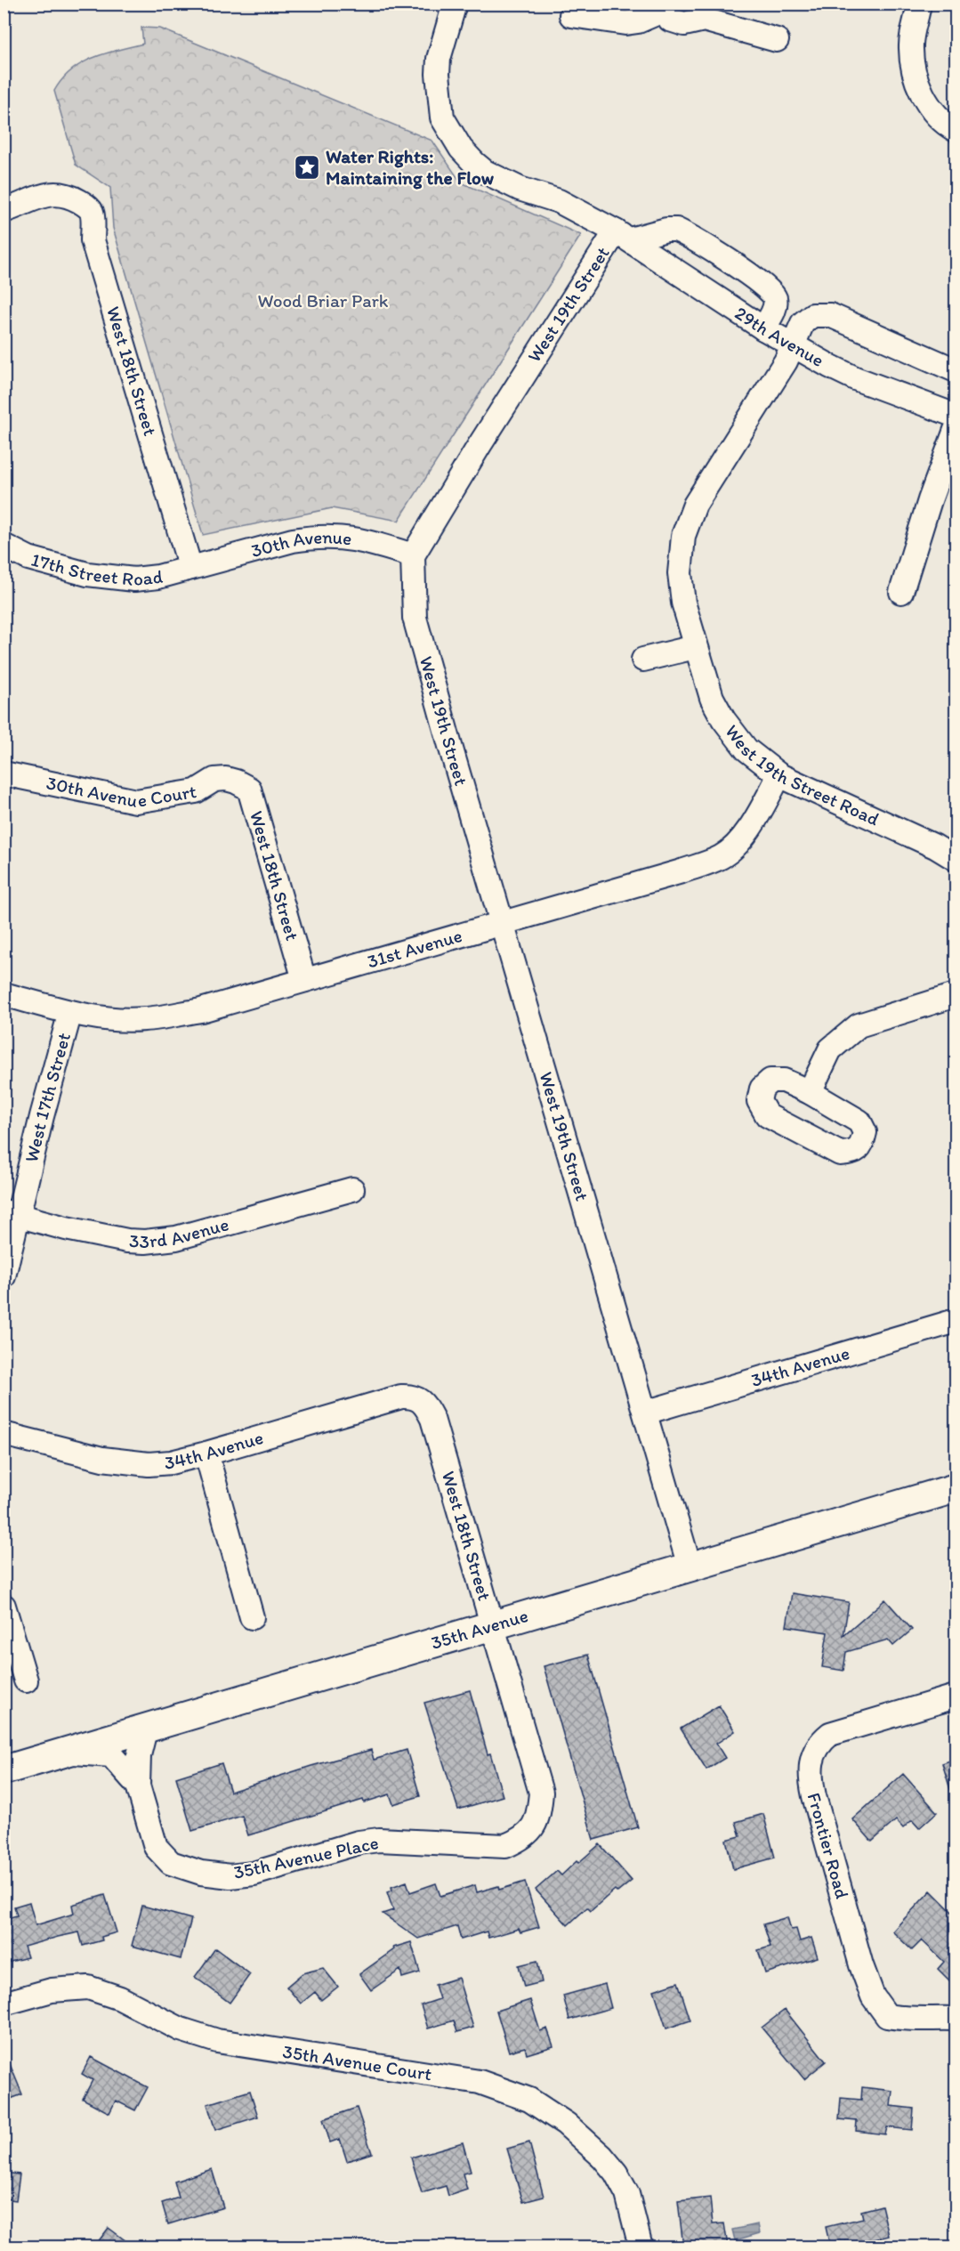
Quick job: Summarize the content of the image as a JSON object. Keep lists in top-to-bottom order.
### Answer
{
  "streets": {
    "main road": ["35th Avenue"],
    "street": [
      "West 19th Street",
      "29th Avenue",
      "West 18th Street",
      "30th Avenue",
      "17th Street Road",
      "West 19th Street Road",
      "30th Avenue Court",
      "31st Avenue",
      "West 17th Street",
      "33rd Avenue",
      "34th Avenue",
      "Frontier Road",
      "35th Avenue Place",
      "35th Avenue Court"
    ]
  },
  "crossings": [
    ["West 19th Street", "29th Avenue"],
    ["West 19th Street", "30th Avenue"],
    ["West 19th Street", "31st Avenue"],
    ["West 19th Street", "34th Avenue"],
    ["West 19th Street", "35th Avenue"],
    ["29th Avenue", "West 19th Street Road"],
    ["West 18th Street", "30th Avenue"],
    ["West 18th Street", "17th Street Road"],
    ["West 18th Street", "30th Avenue Court"],
    ["West 18th Street", "31st Avenue"],
    ["West 18th Street", "34th Avenue"],
    ["West 18th Street", "35th Avenue"],
    ["West 18th Street", "35th Avenue Place"],
    ["30th Avenue", "17th Street Road"],
    ["West 19th Street Road", "31st Avenue"],
    ["31st Avenue", "West 17th Street"],
    ["West 17th Street", "33rd Avenue"]
  ],
  "parks": ["Wood Briar Park"],
  "places": {
    "place": ["Water Rights: Maintaining the Flow"]
  }
}
